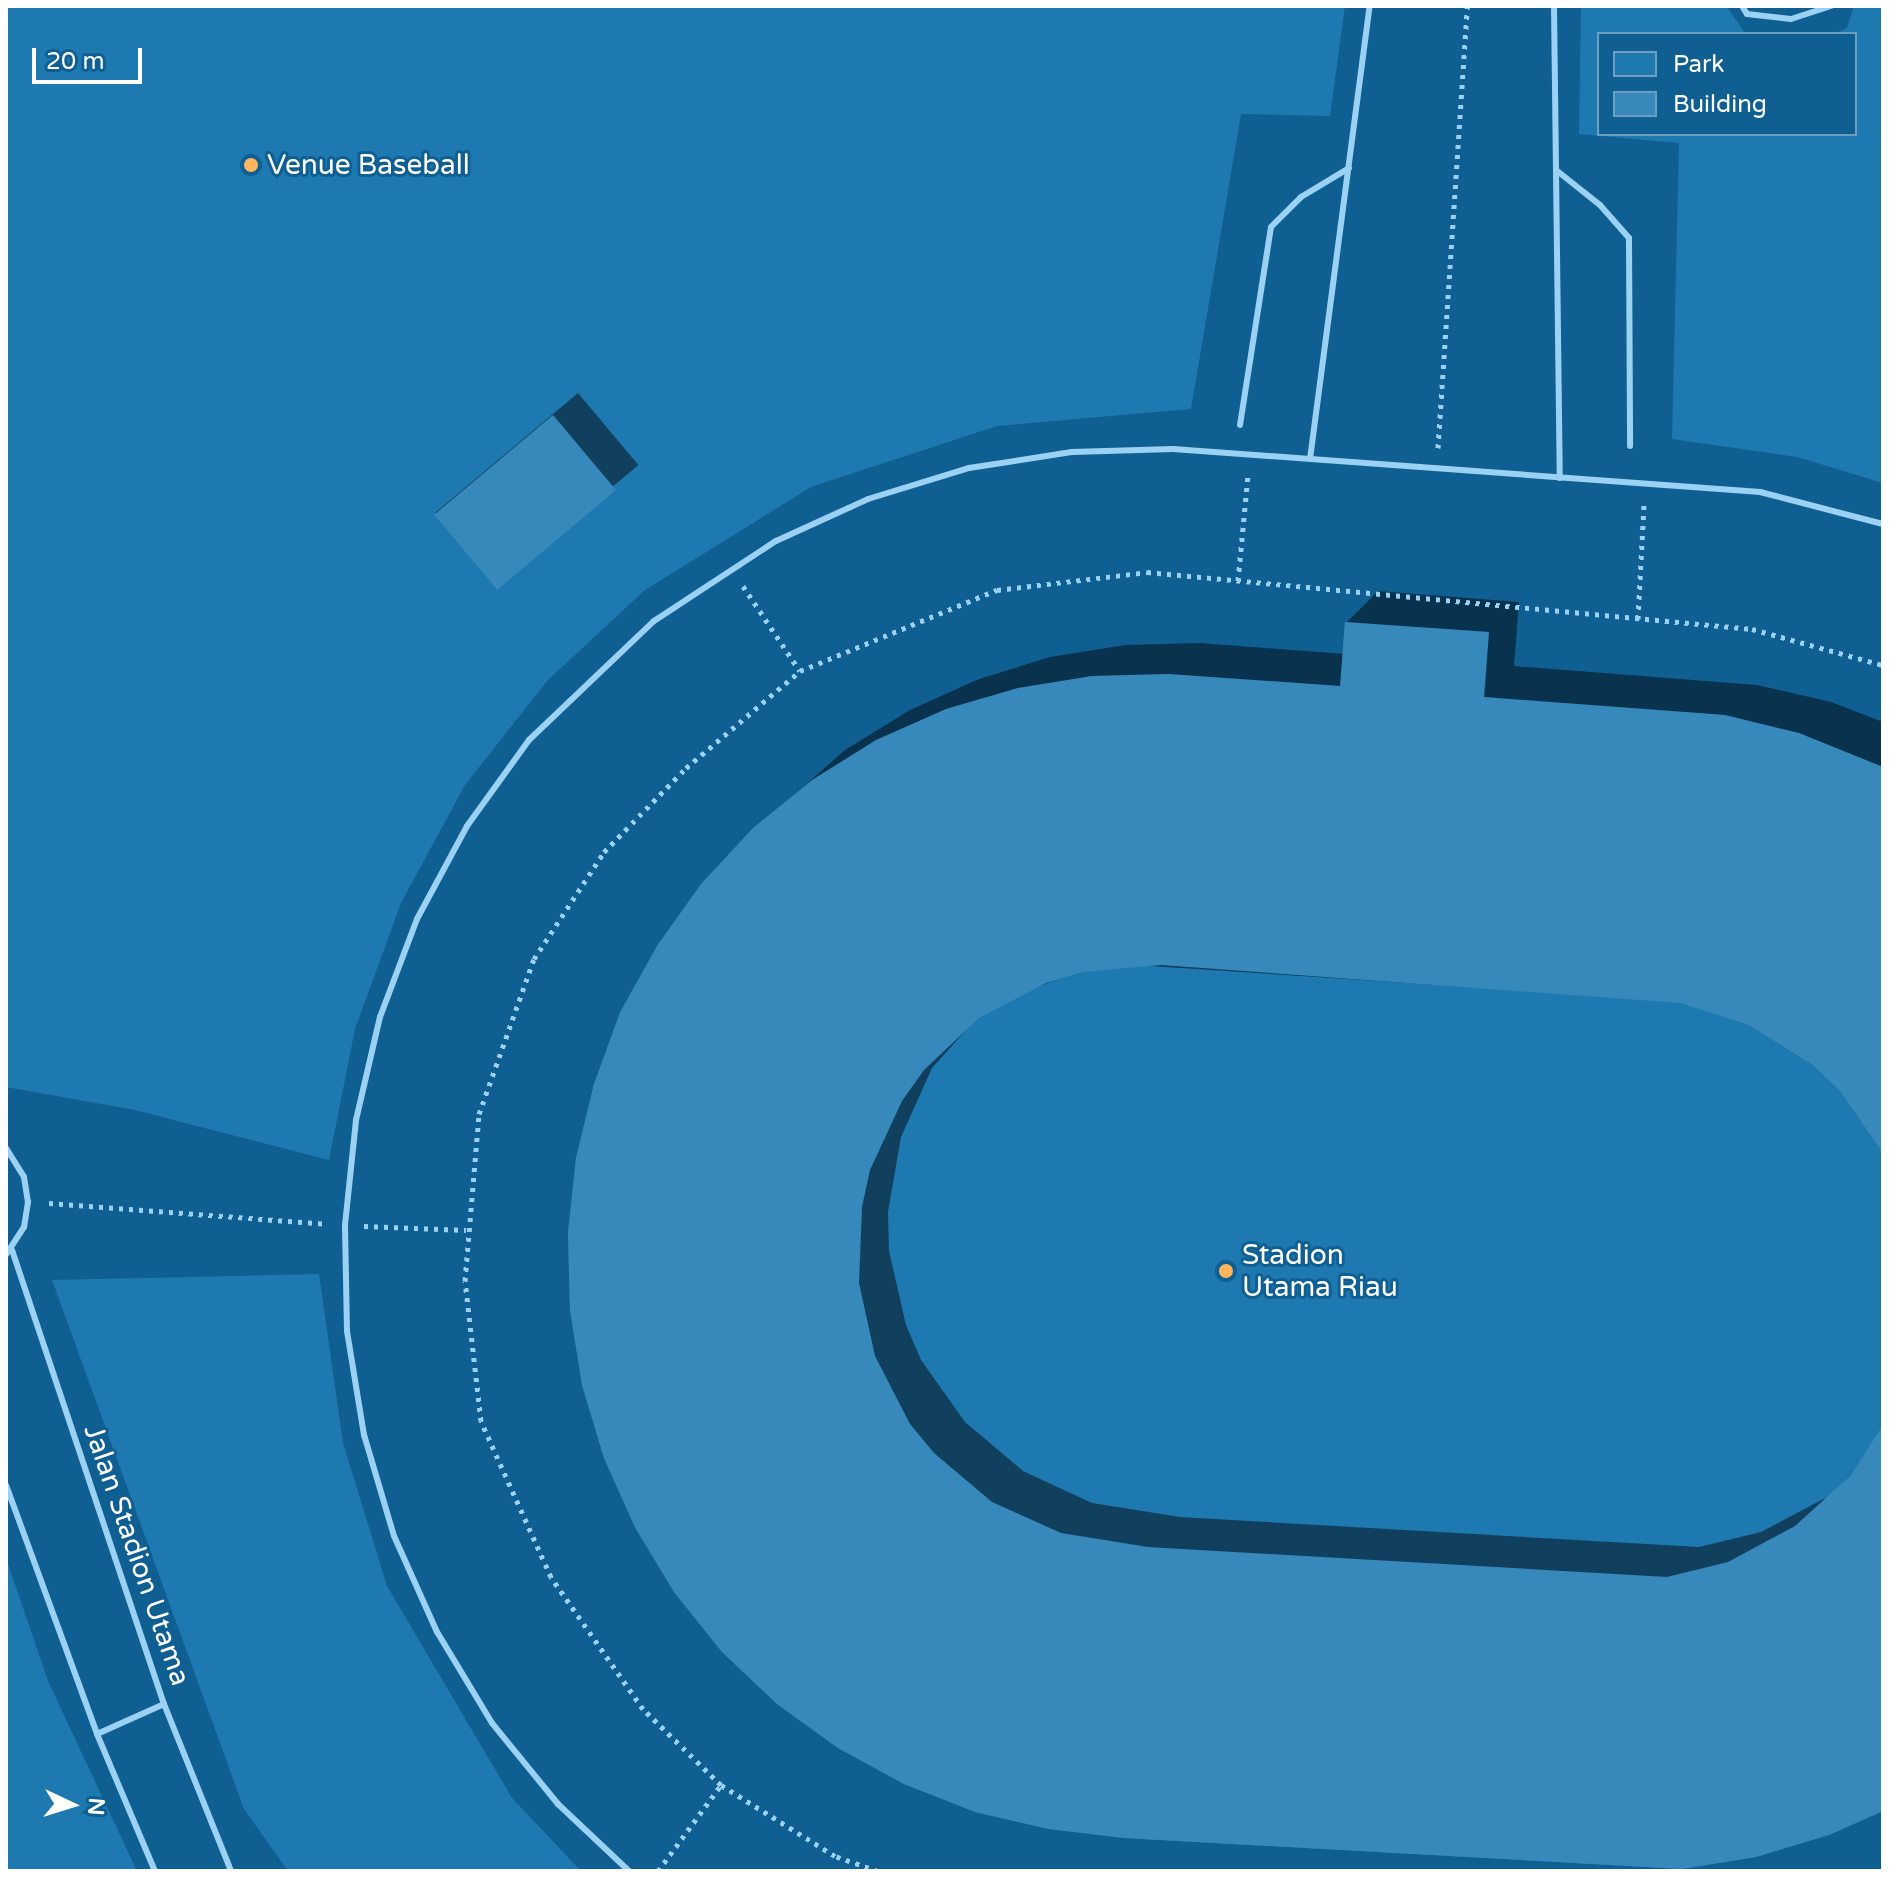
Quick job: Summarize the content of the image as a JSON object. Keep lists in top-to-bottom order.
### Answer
{
  "streets": {
    "lane": ["Jalan Stadion Utama"]
  },
  "places": ["Venue Baseball", "Stadion Utama Riau"],
  "legend": ["Park", "Building"],
  "scale_bar": "20 m",
  "north": "right"
}
